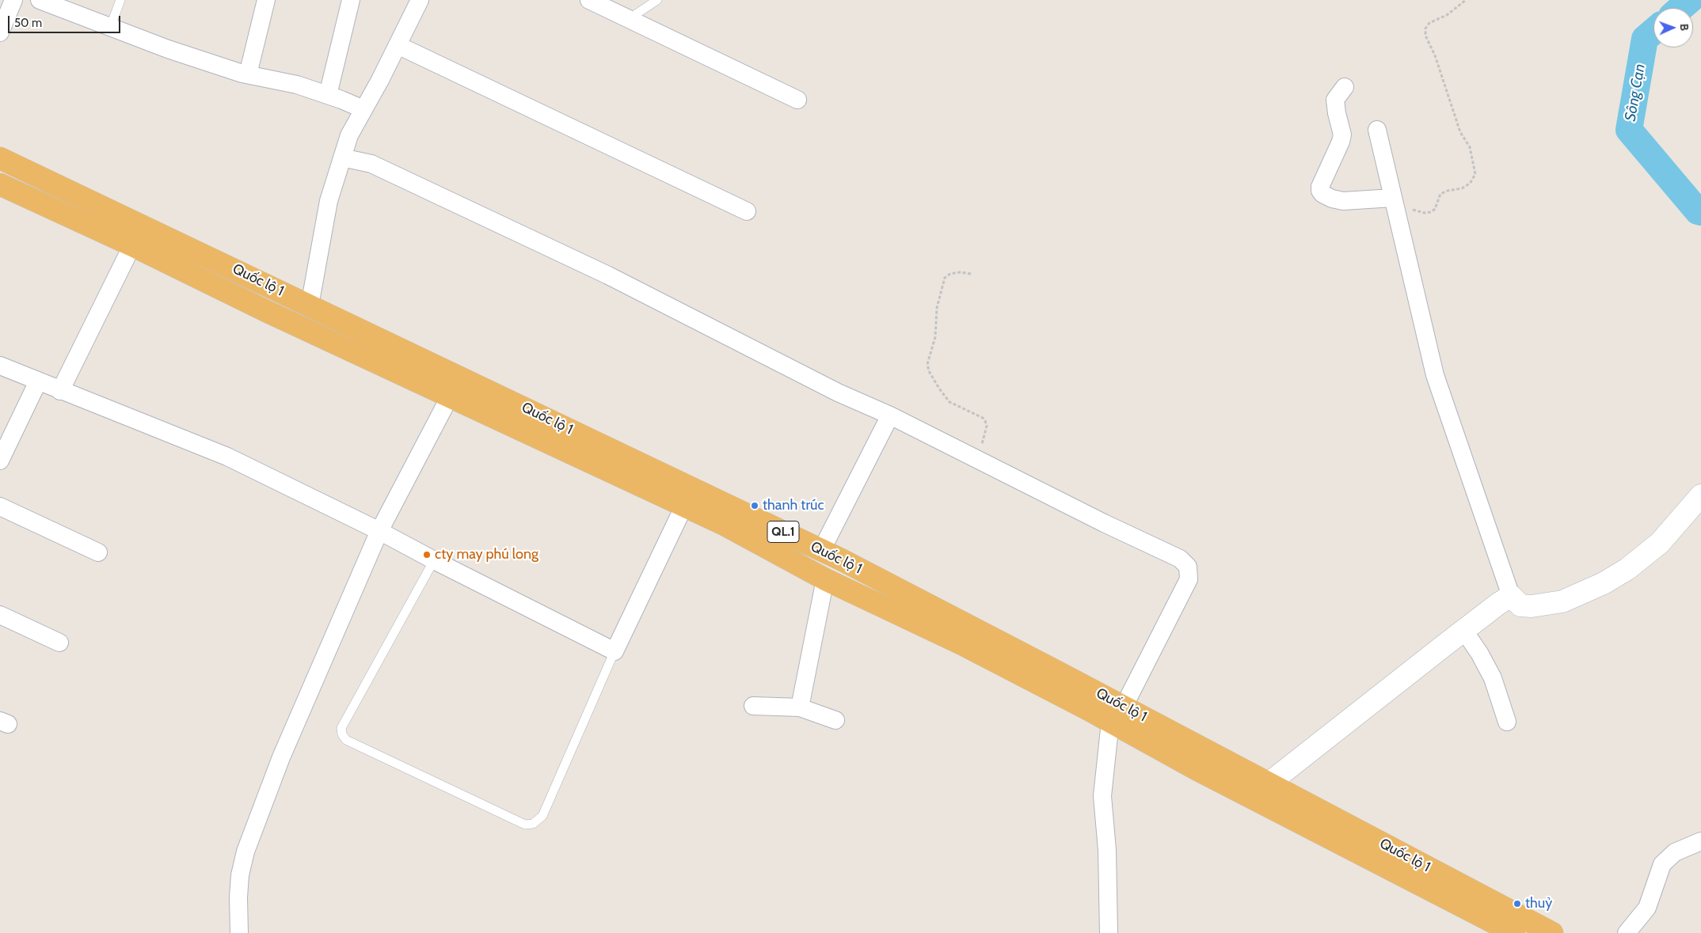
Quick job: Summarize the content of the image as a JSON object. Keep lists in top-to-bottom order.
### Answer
{
  "streets": {
    "highway": ["Quốc lộ 1", "QL.1"]
  },
  "water": ["Sông Cạn"],
  "places": ["thanh trúc", "cty may phú long", "thuỷ"],
  "scale_bar": "50 m",
  "north": "right"
}
